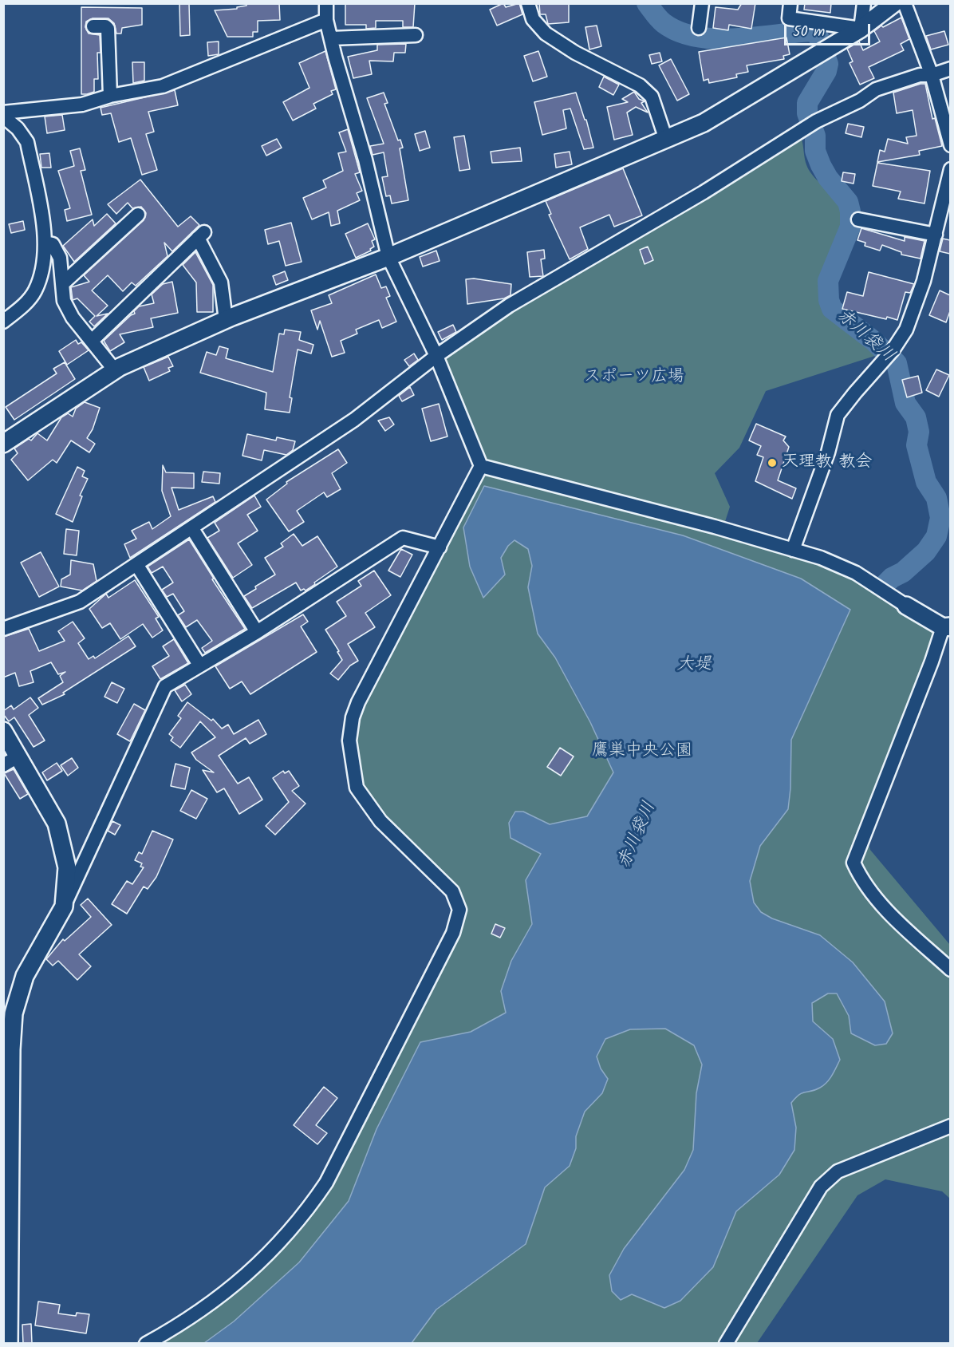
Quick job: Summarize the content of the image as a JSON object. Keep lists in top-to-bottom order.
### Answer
{
  "water": ["赤川袋川", "大堤"],
  "parks": ["スポーツ広場", "鷹巣中央公園"],
  "places": ["天理教 教会"],
  "scale_bar": "50 m"
}
